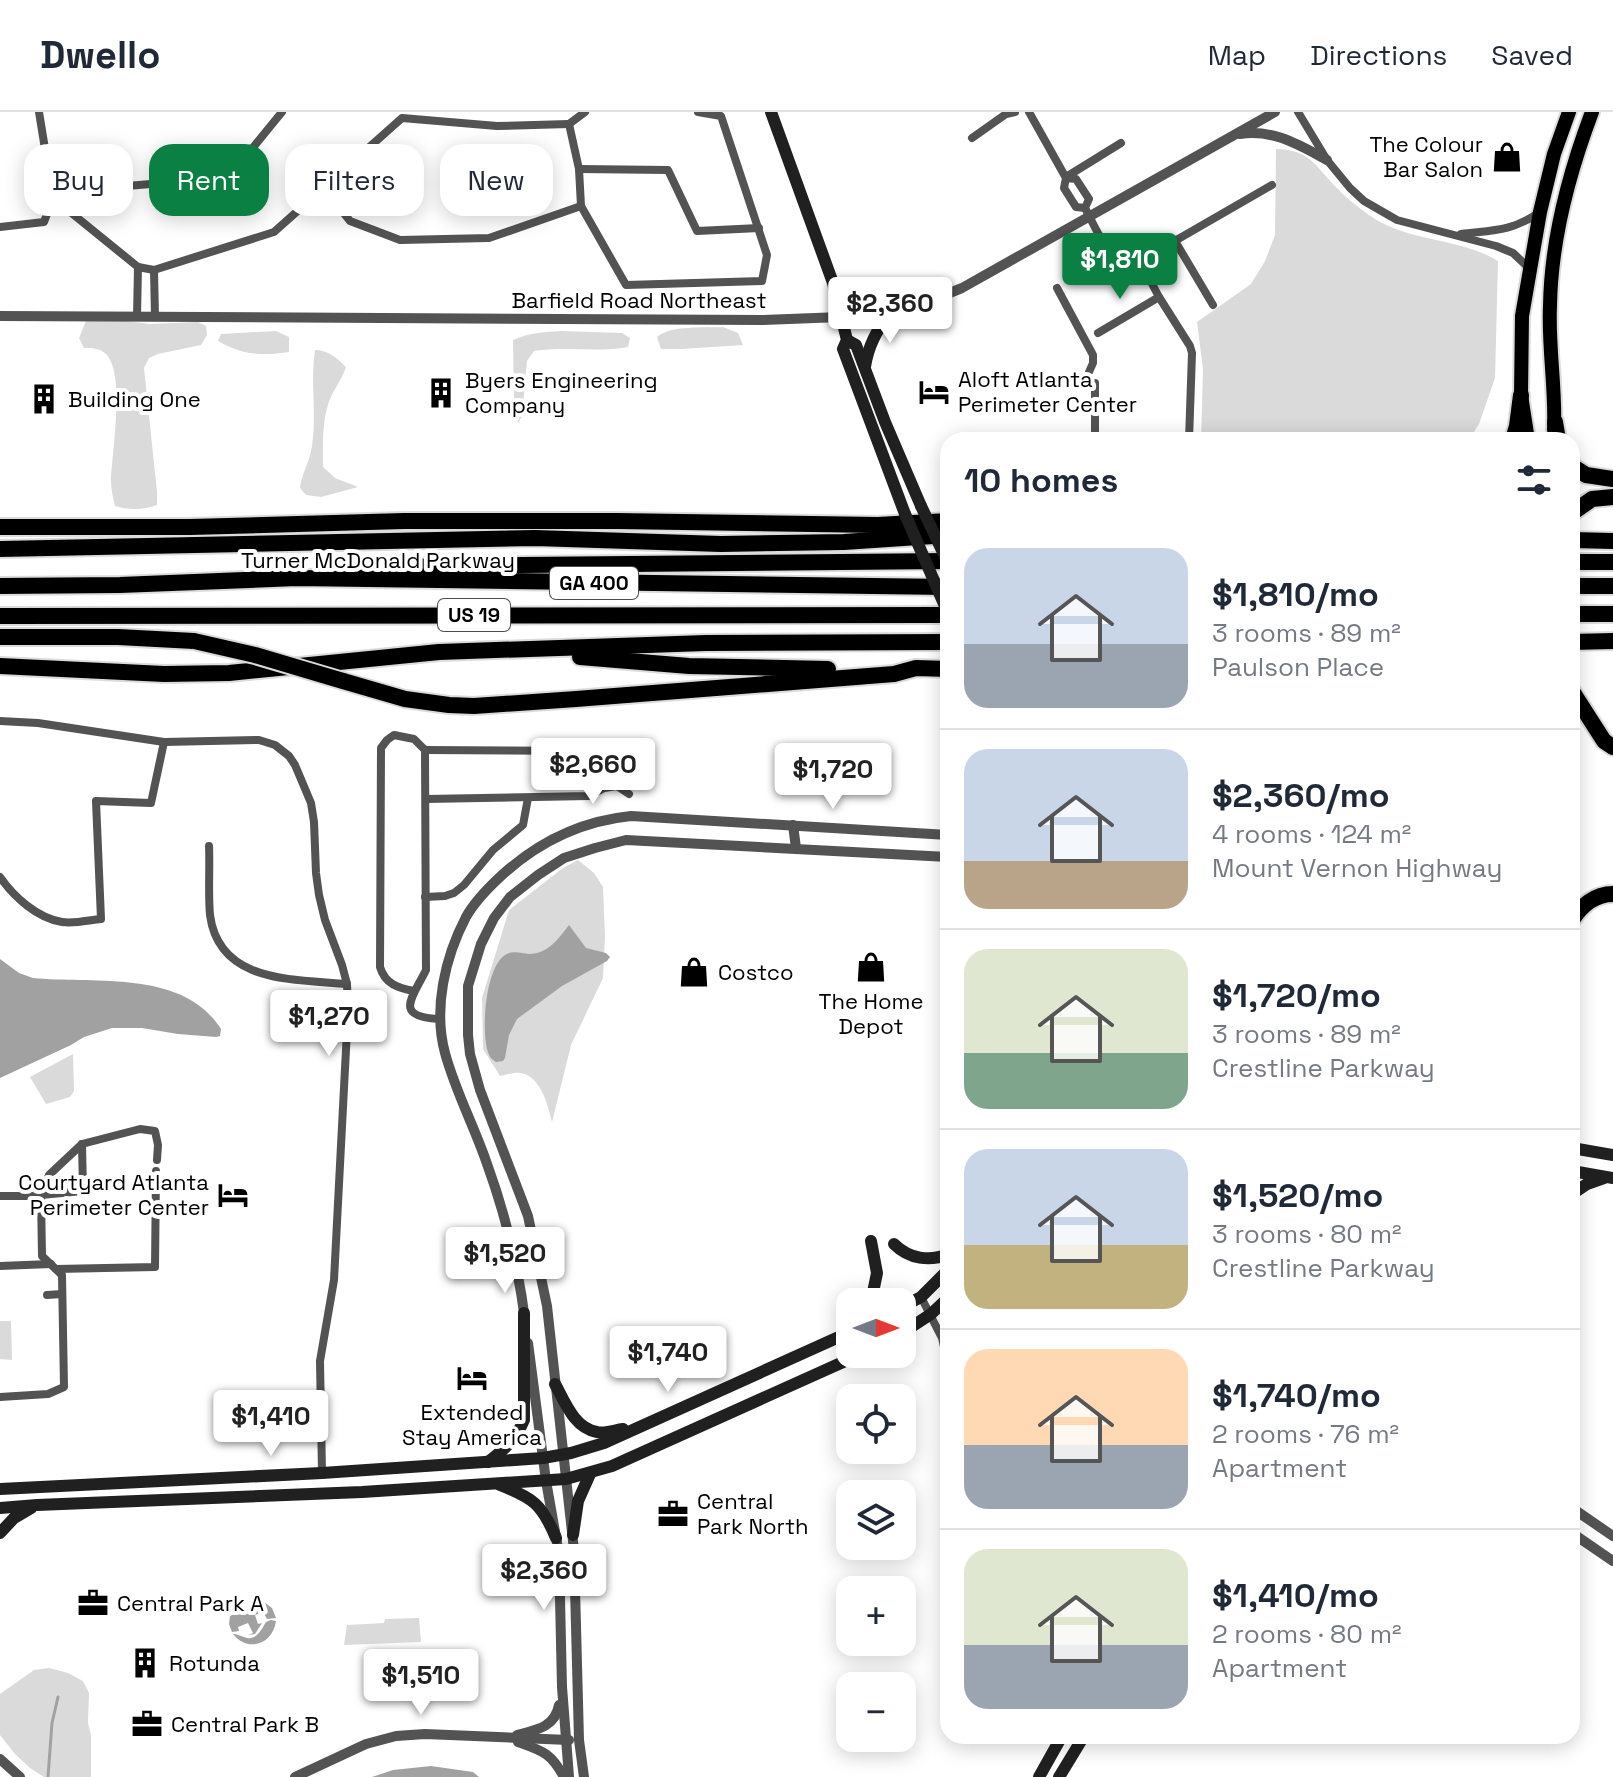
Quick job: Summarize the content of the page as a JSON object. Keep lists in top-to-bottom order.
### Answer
{
  "streets": {
    "highway": ["Turner McDonald Parkway", "GA 400", "US 19"],
    "street": ["Barfield Road Northeast"]
  },
  "places": {
    "shop": ["The Colour Bar Salon", "The Home Depot", "Costco"],
    "hotel": ["Aloft Atlanta Perimeter Center", "Courtyard Atlanta Perimeter Center", "Extended Stay America"],
    "building": ["Byers Engineering Company", "Building One", "Rotunda"],
    "office": ["Central Park North", "Central Park A", "Central Park B"]
  },
  "north": "right",
  "page": {
    "header": "Dwello",
    "nav": ["Map", "Directions", "Saved"],
    "chip": [
      "Buy",
      "Rent",
      "Filters",
      "New"
    ],
    "price": [
      "$1,810",
      "$2,360",
      "$2,660",
      "$1,720",
      "$1,270",
      "$1,520",
      "$1,740",
      "$1,410",
      "$2,360",
      "$1,510"
    ],
    "heading": "10 homes",
    "list": [
      {
        "name": "$1,810/mo",
        "note": "3 rooms · 89 m² · Paulson Place"
      },
      {
        "name": "$2,360/mo",
        "note": "4 rooms · 124 m² · Mount Vernon Highway"
      },
      {
        "name": "$1,720/mo",
        "note": "3 rooms · 89 m² · Crestline Parkway"
      },
      {
        "name": "$1,520/mo",
        "note": "3 rooms · 80 m² · Crestline Parkway"
      },
      {
        "name": "$1,740/mo",
        "note": "2 rooms · 76 m² · Apartment"
      },
      {
        "name": "$1,410/mo",
        "note": "2 rooms · 80 m² · Apartment"
      }
    ],
    "map_buttons": ["+", "−"]
  }
}
